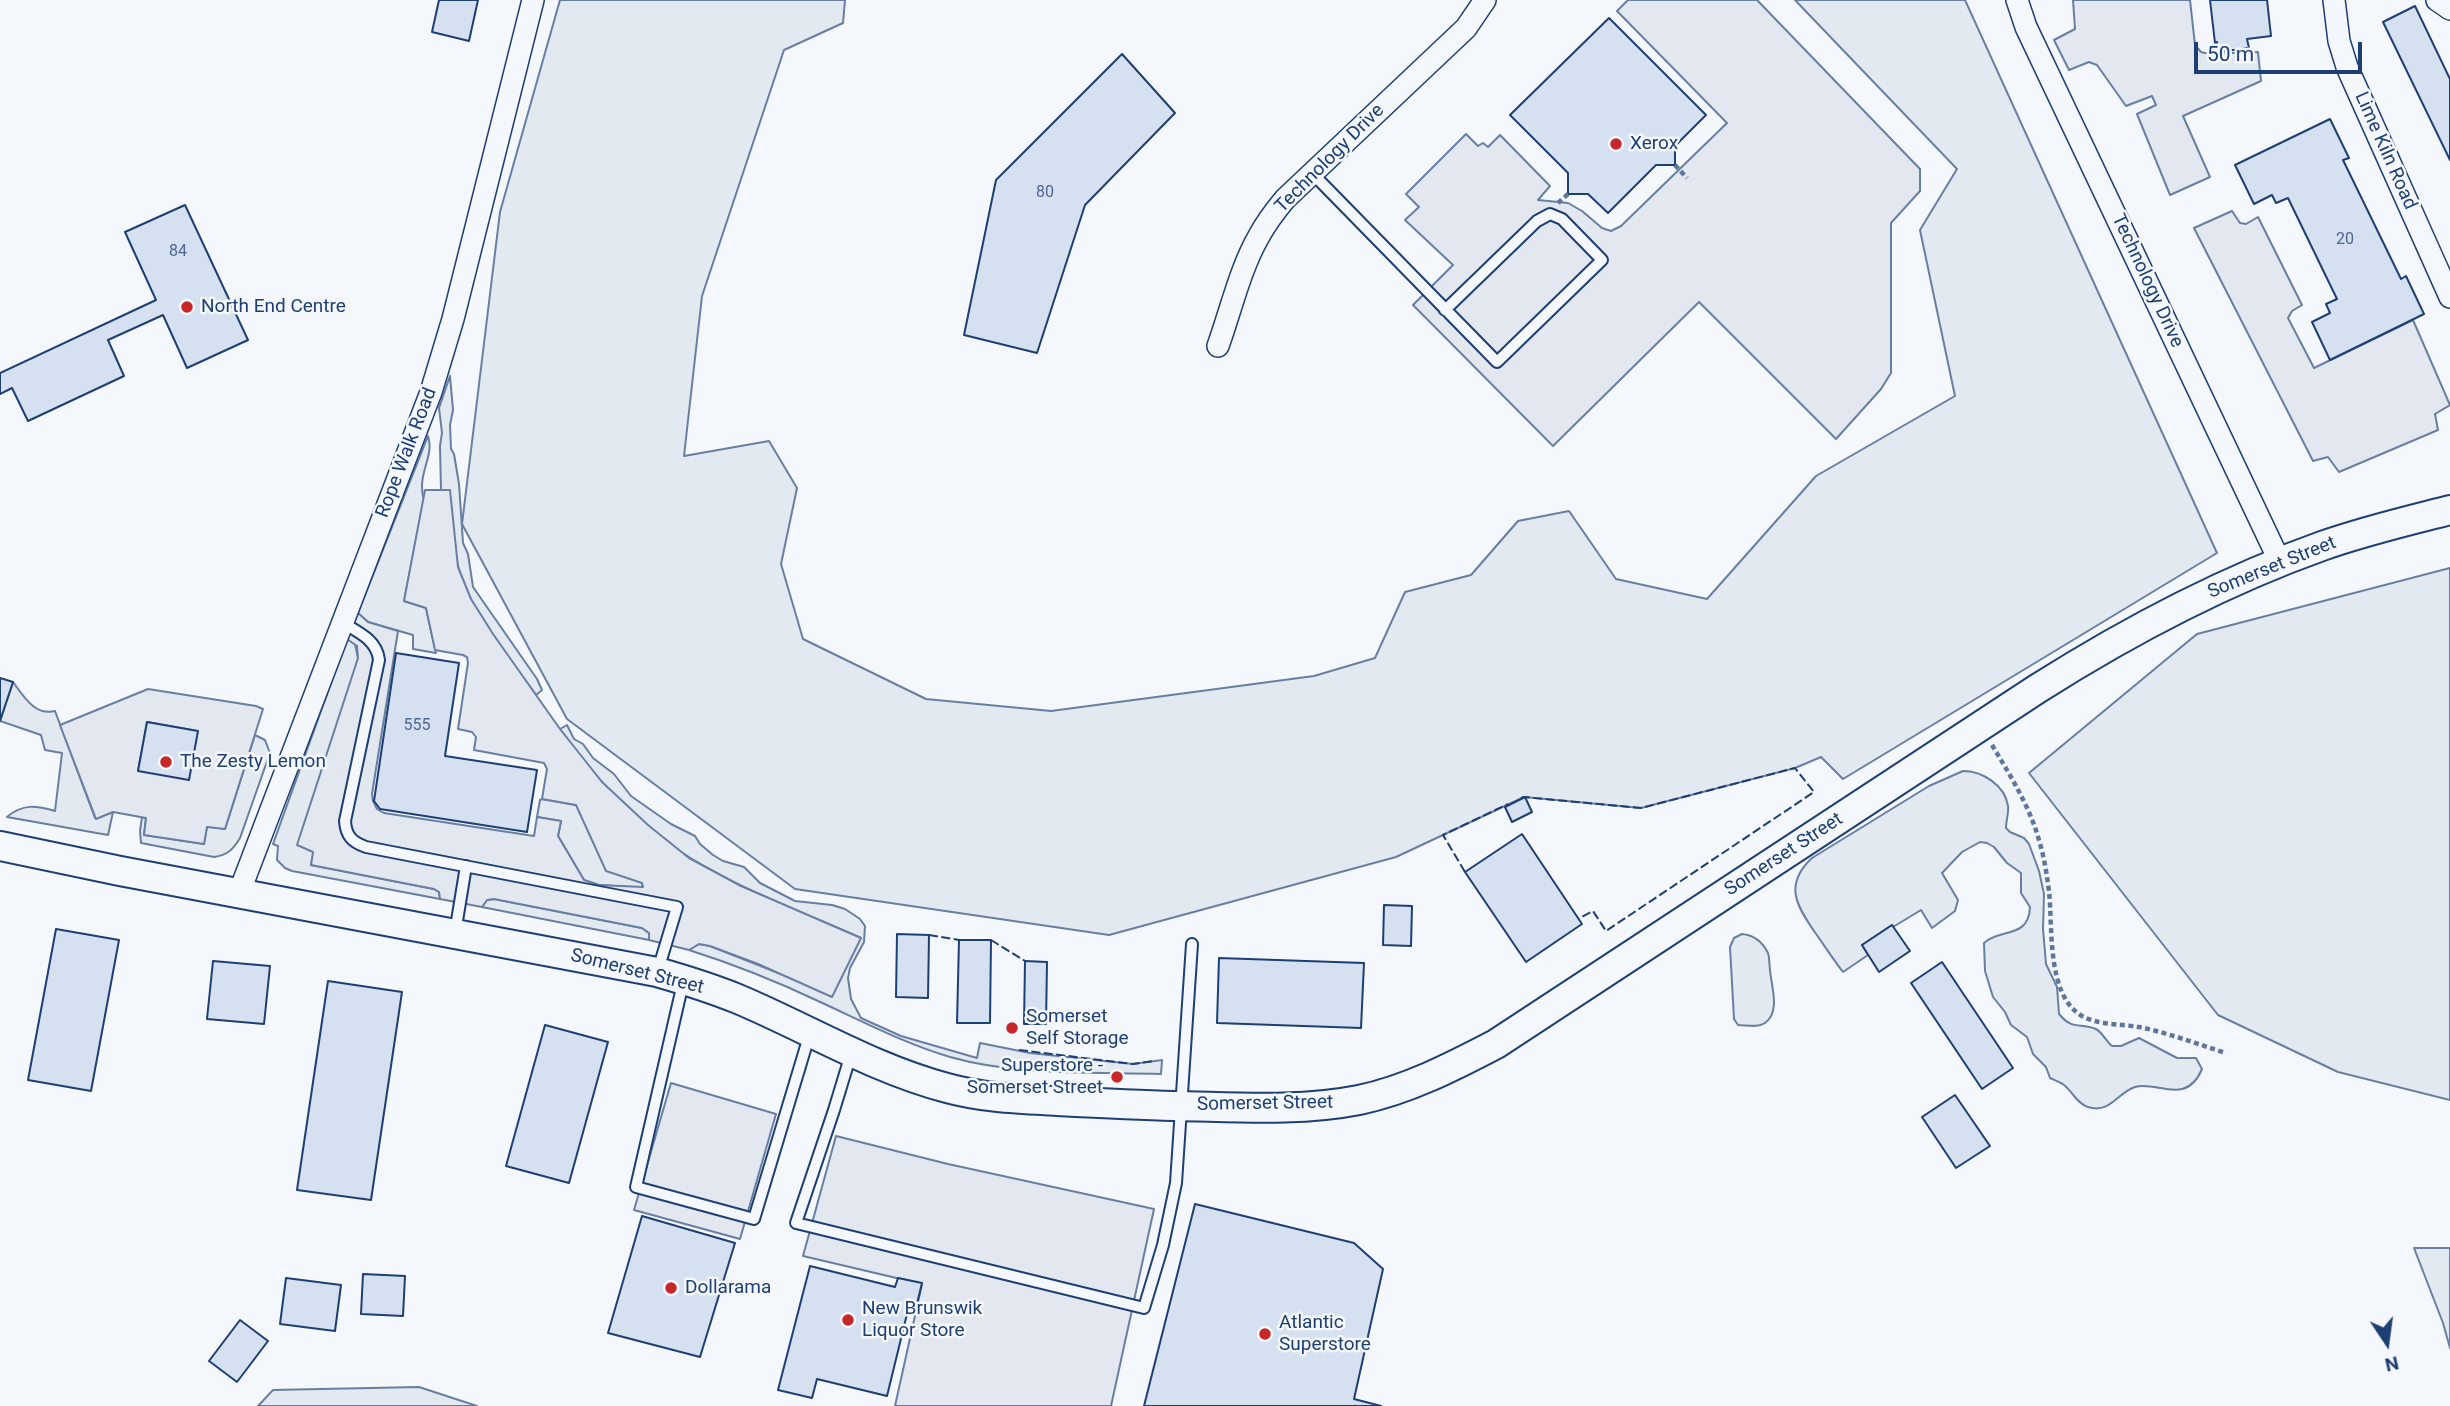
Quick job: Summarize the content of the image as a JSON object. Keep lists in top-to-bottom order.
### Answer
{
  "streets": {
    "main road": ["Somerset Street"],
    "street": ["Lime Kiln Road", "Technology Drive", "Rope Walk Road"]
  },
  "crossings": [
    ["Technology Drive", "Somerset Street"],
    ["Rope Walk Road", "Somerset Street"]
  ],
  "places": [
    "Xerox",
    "North End Centre",
    "The Zesty Lemon",
    "Somerset Self Storage",
    "Superstore - Somerset Street",
    "Dollarama",
    "New Brunswik Liquor Store",
    "Atlantic Superstore"
  ],
  "house_numbers": [
    "80",
    "20",
    "84",
    "555"
  ],
  "scale_bar": "50 m",
  "north": "bottom"
}
